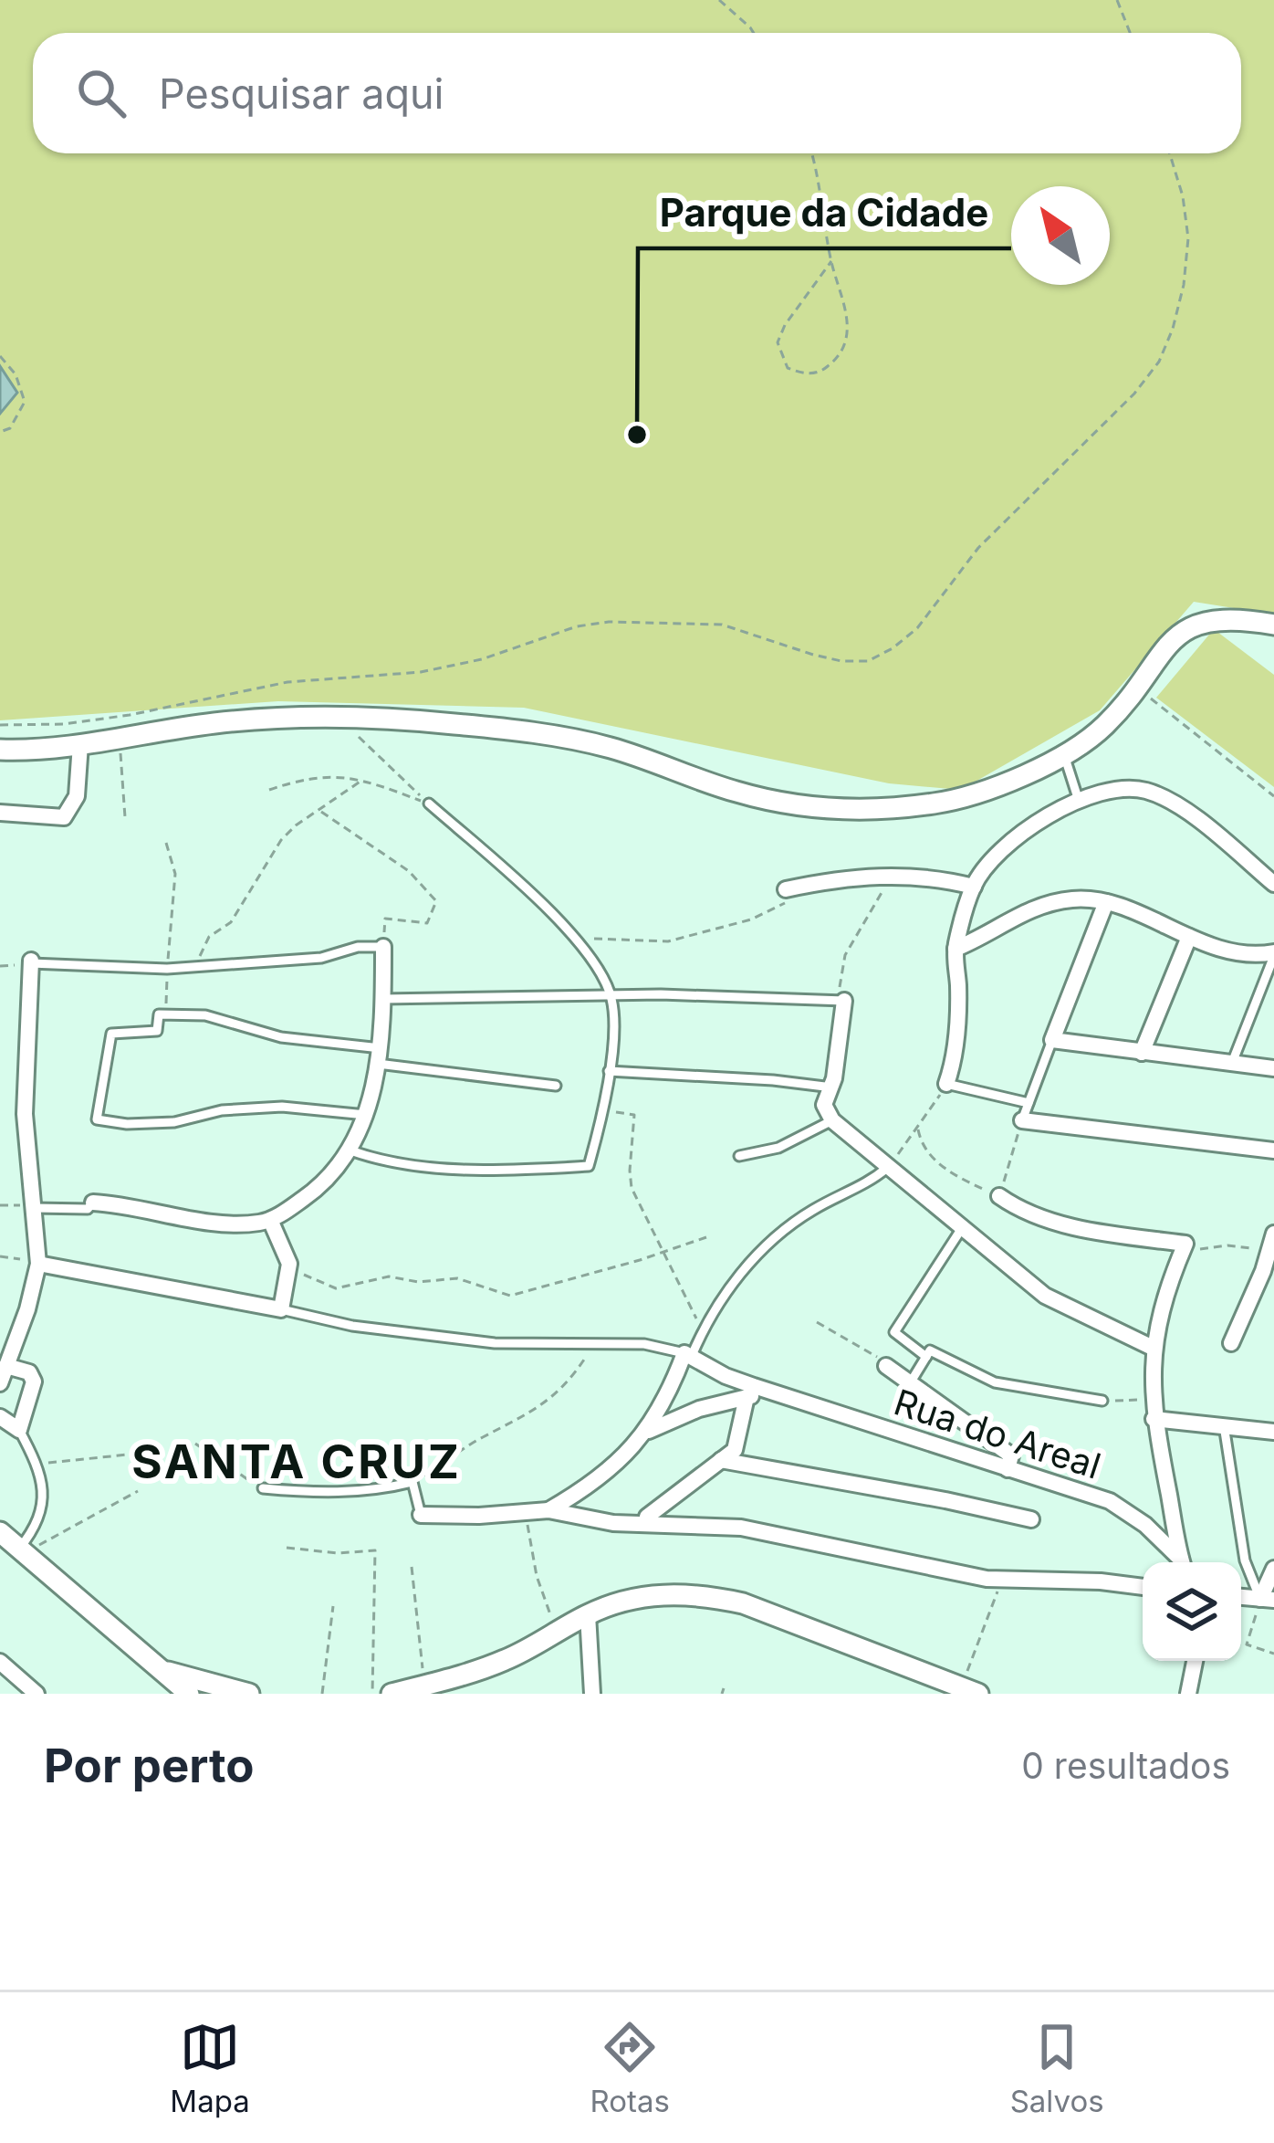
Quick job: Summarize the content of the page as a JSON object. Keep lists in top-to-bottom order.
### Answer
{
  "streets": {
    "street": ["Rua do Areal"]
  },
  "districts": ["SANTA CRUZ"],
  "places": ["Parque da Cidade"],
  "north": "top left",
  "page": {
    "search": "Pesquisar aqui",
    "heading": ["Por perto", "0 resultados"],
    "nav": ["Mapa", "Rotas", "Salvos"]
  }
}
